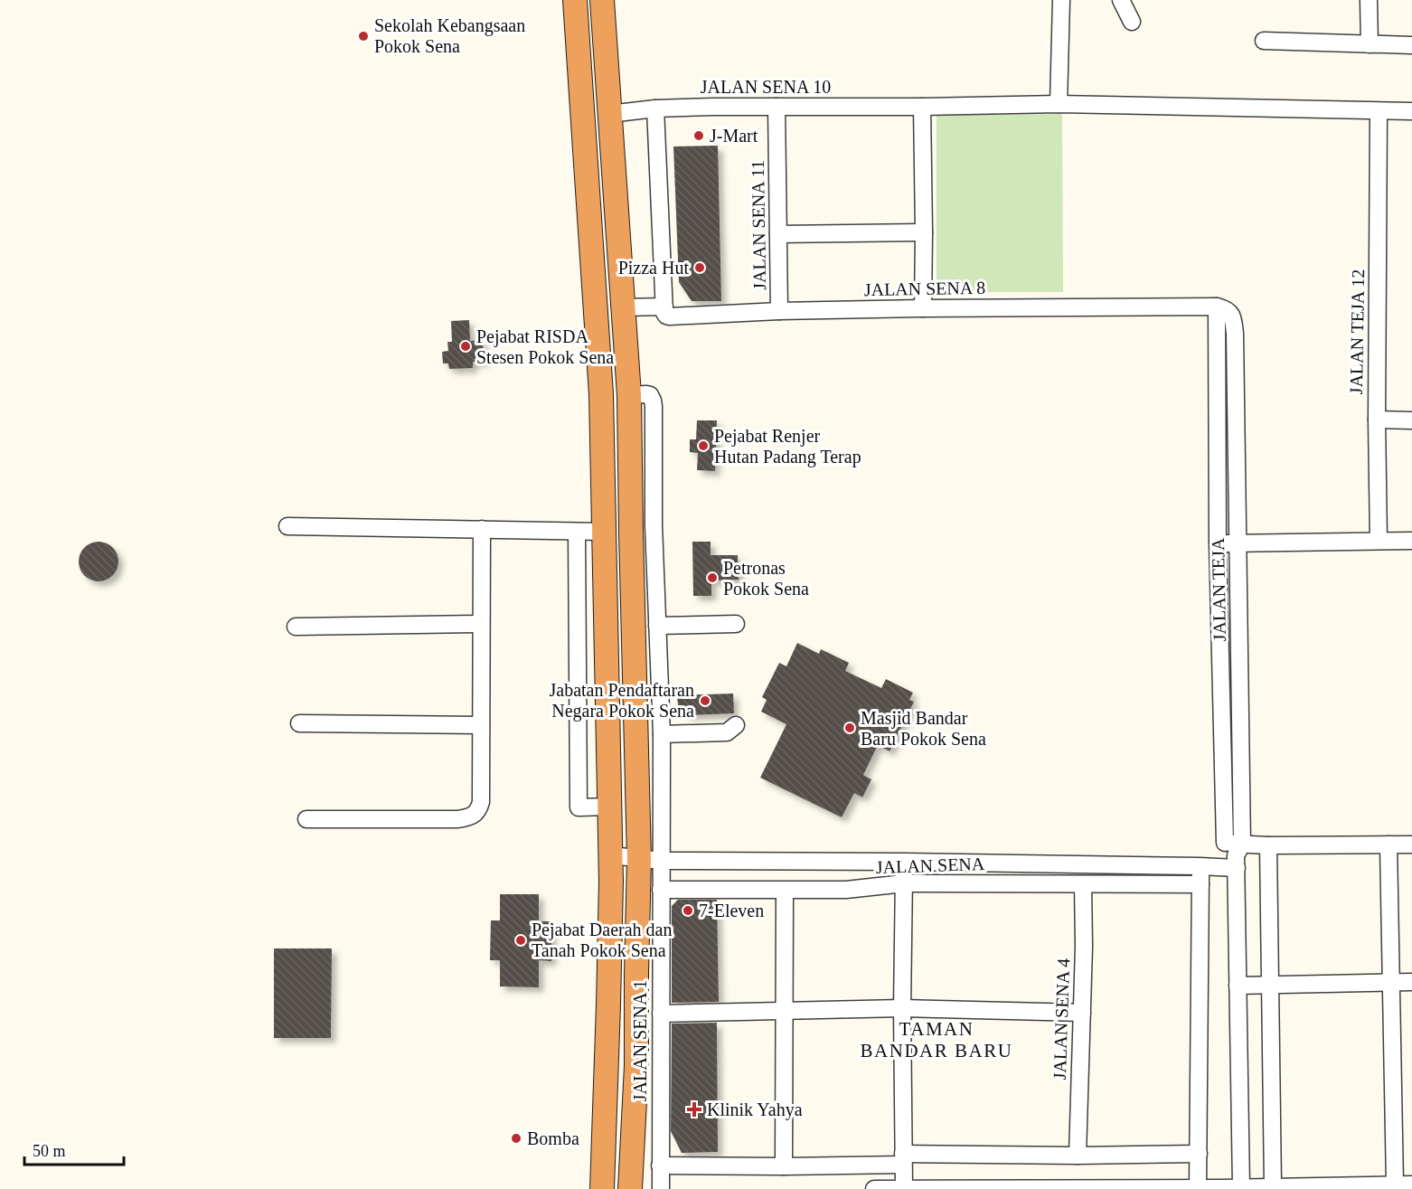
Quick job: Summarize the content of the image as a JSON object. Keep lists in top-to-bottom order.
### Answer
{
  "streets": {
    "street": [
      "JALAN SENA 10",
      "JALAN SENA 11",
      "JALAN SENA 8",
      "JALAN TEJA 12",
      "JALAN TEJA",
      "JALAN SENA",
      "JALAN SENA 4",
      "JALAN SENA 1"
    ]
  },
  "crossings": [
    ["JALAN SENA 10", "JALAN SENA 11"],
    ["JALAN SENA 10", "JALAN TEJA 12"],
    ["JALAN SENA 11", "JALAN SENA 8"],
    ["JALAN SENA 8", "JALAN TEJA"],
    ["JALAN SENA", "JALAN SENA 4"],
    ["JALAN SENA", "JALAN SENA 1"]
  ],
  "districts": ["TAMAN BANDAR BARU"],
  "places": {
    "other": [
      "Sekolah Kebangsaan Pokok Sena",
      "J-Mart",
      "Pizza Hut",
      "Pejabat RISDA Stesen Pokok Sena",
      "Pejabat Renjer Hutan Padang Terap",
      "Petronas Pokok Sena",
      "Jabatan Pendaftaran Negara Pokok Sena",
      "Masjid Bandar Baru Pokok Sena",
      "7-Eleven",
      "Pejabat Daerah dan Tanah Pokok Sena",
      "Bomba"
    ],
    "health": ["Klinik Yahya"]
  },
  "scale_bar": "50 m"
}
